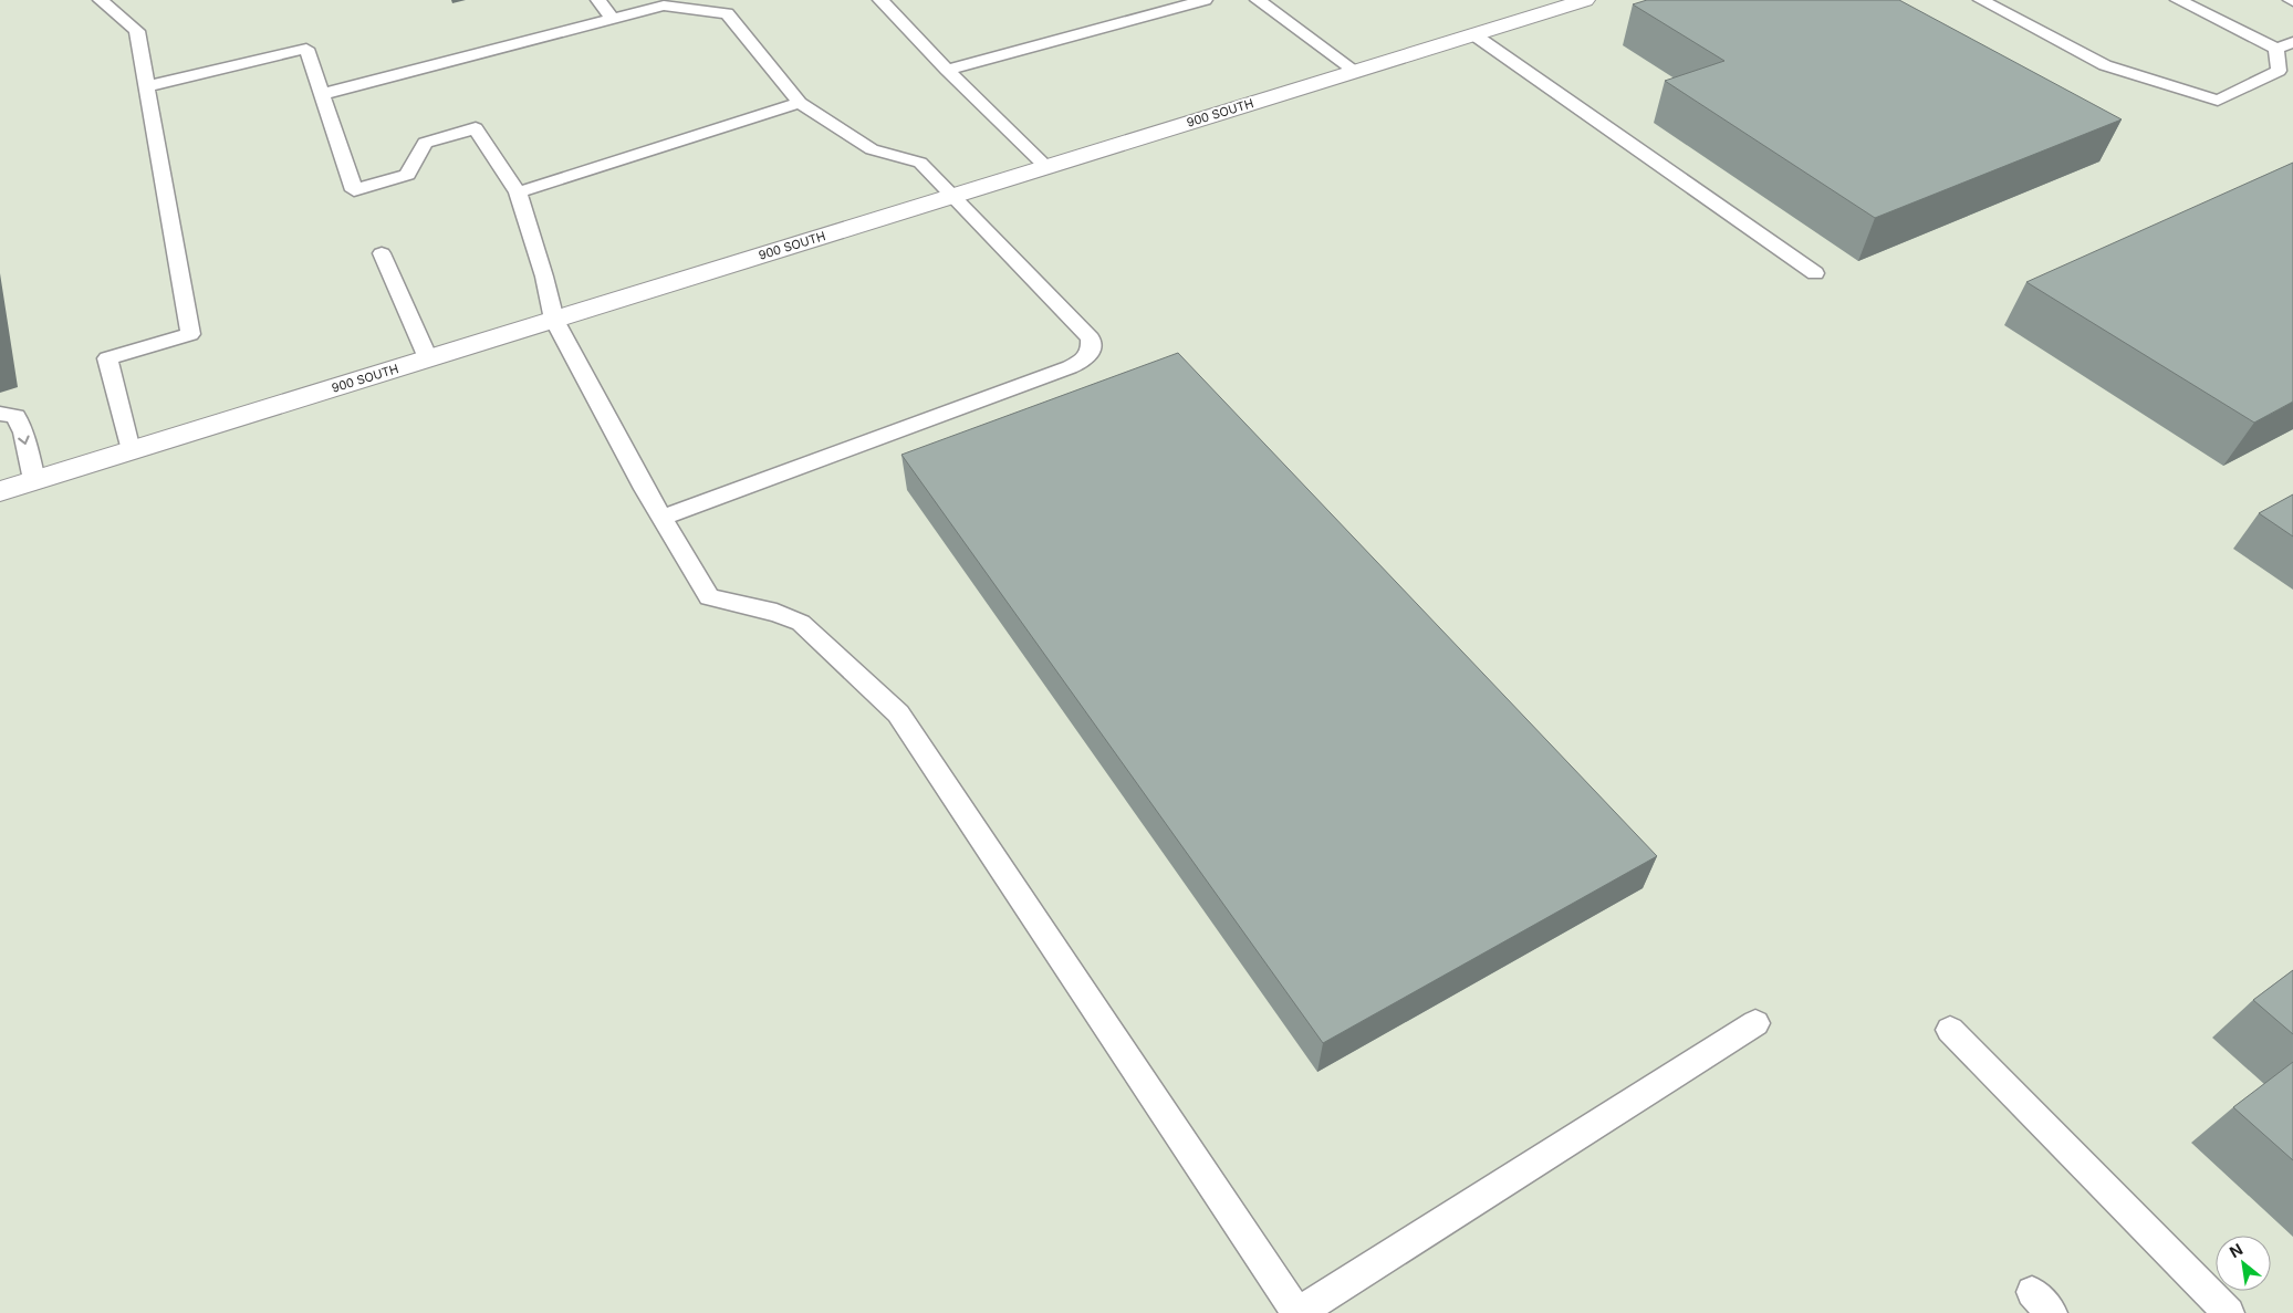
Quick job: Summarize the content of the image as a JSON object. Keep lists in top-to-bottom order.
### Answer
{
  "streets": {
    "street": ["900 SOUTH"]
  },
  "north": "top left"
}
